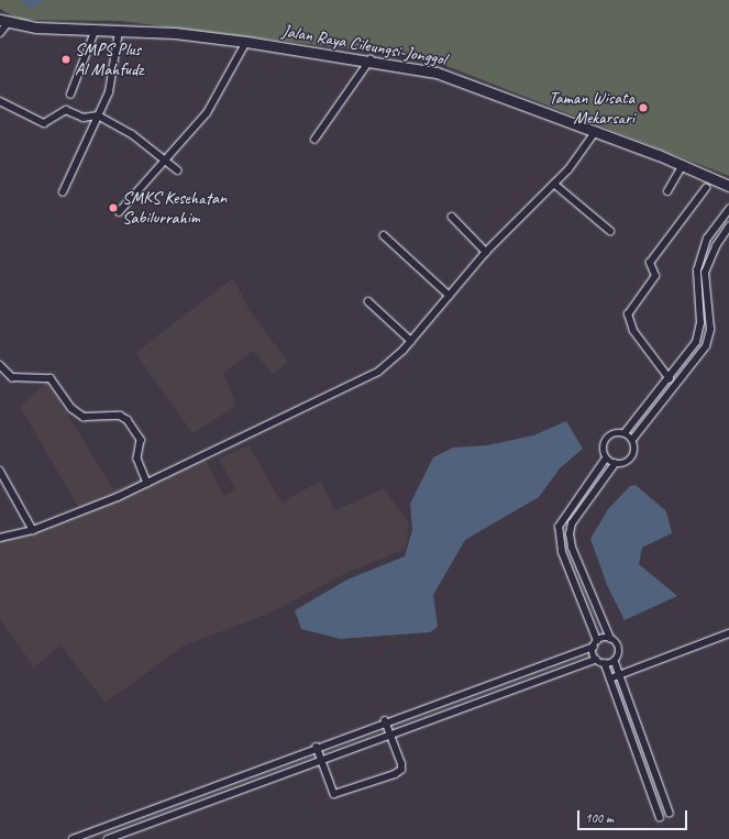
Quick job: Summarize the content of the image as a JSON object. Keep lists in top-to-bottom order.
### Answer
{
  "streets": {
    "main road": ["Jalan Raya Cileungsi-Jonggol"]
  },
  "places": ["SMPS Plus Al Mahfudz", "Taman Wisata Mekarsari", "SMKS Kesehatan Sabilurrahim"],
  "scale_bar": "100 m"
}
